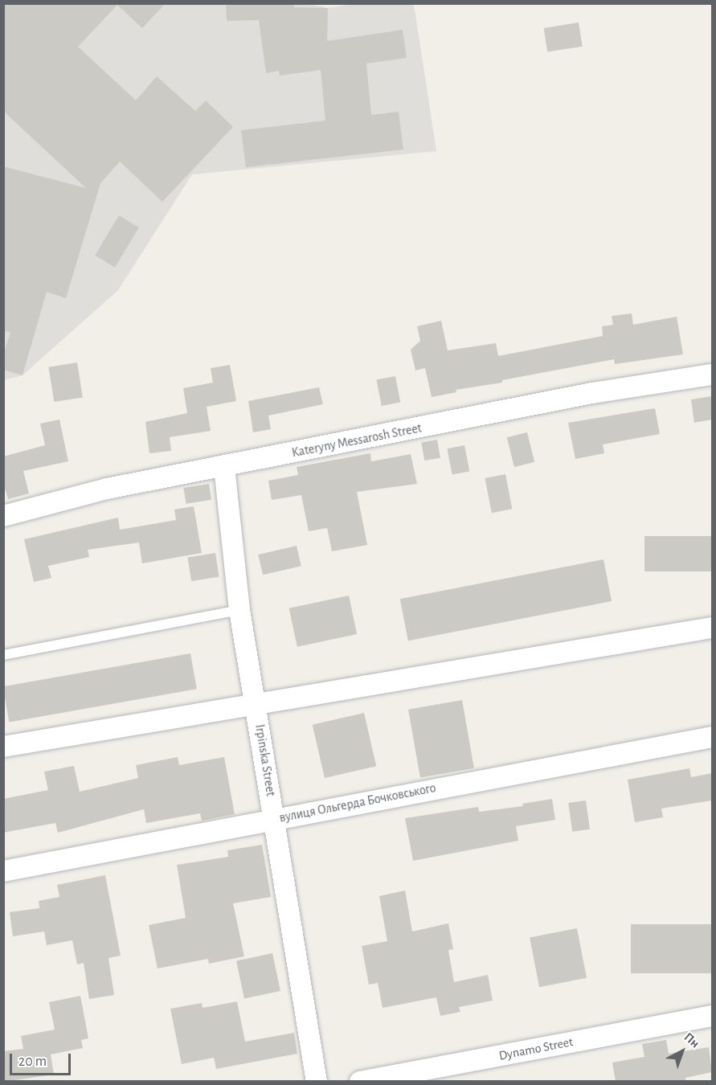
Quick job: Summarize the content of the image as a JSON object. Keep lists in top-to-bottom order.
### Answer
{
  "streets": {
    "street": [
      "Kateryny Messarosh Street",
      "Irpinska Street",
      "вулиця Ольгерда Бочковського",
      "Dynamo Street"
    ]
  },
  "crossings": [
    ["Kateryny Messarosh Street", "Irpinska Street"],
    ["Irpinska Street", "вулиця Ольгерда Бочковського"]
  ],
  "scale_bar": "20 m",
  "north": "top right"
}
